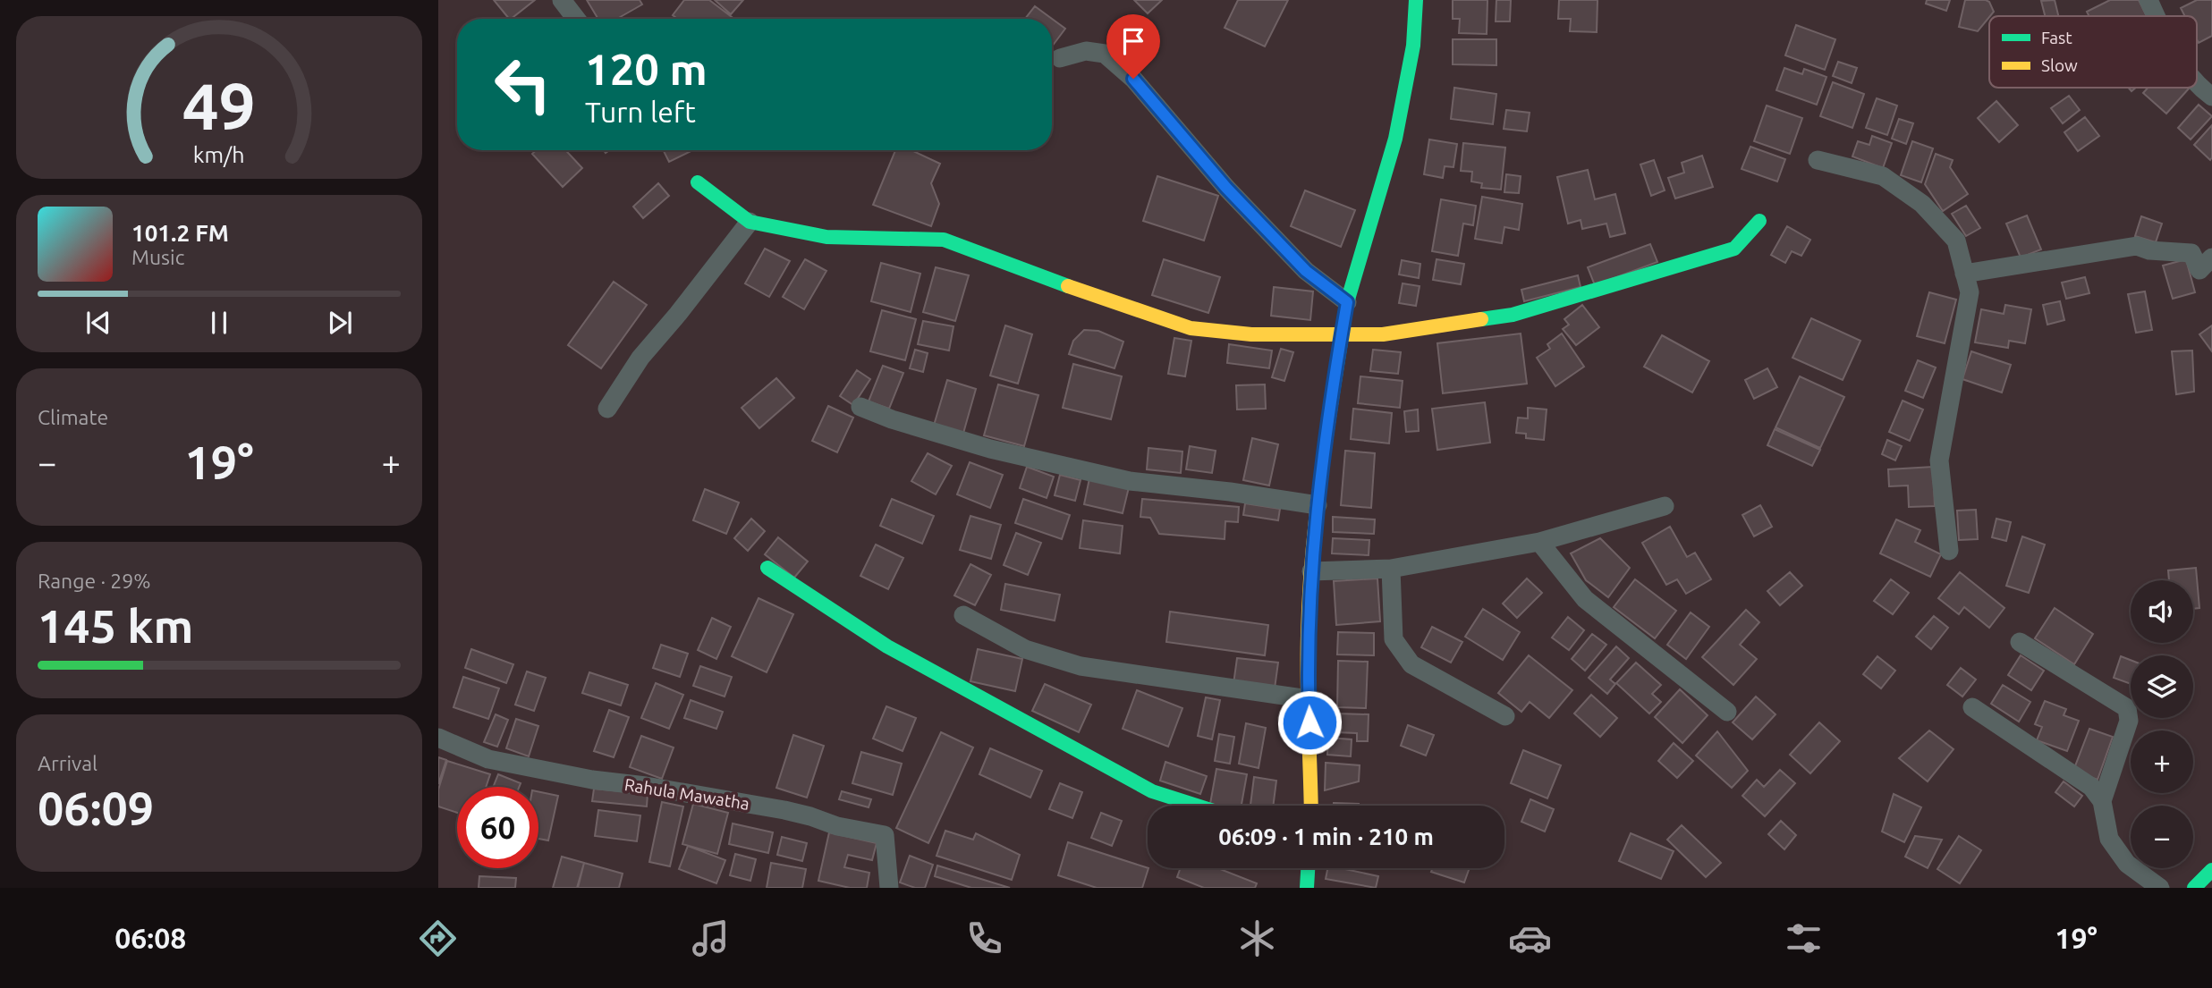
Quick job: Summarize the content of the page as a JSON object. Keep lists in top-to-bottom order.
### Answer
{
  "streets": {
    "street": ["Rahula Mawatha"]
  },
  "legend": ["Fast", "Slow"],
  "page": {
    "turn": ["120 m", "Turn left"],
    "song": ["101.2 FM", "Music"],
    "tile": [
      "Climate",
      ["Range · 29%", "145 km"],
      ["Arrival", "06:09"]
    ],
    "heat": ["−", "19°", "+"],
    "map_buttons": ["+", "−"],
    "limit": "60",
    "trip": "06:09 · 1 min · 210 m",
    "tabs": ["06:08", "19°"],
    "gauge": ["49", "km/h"]
  }
}
